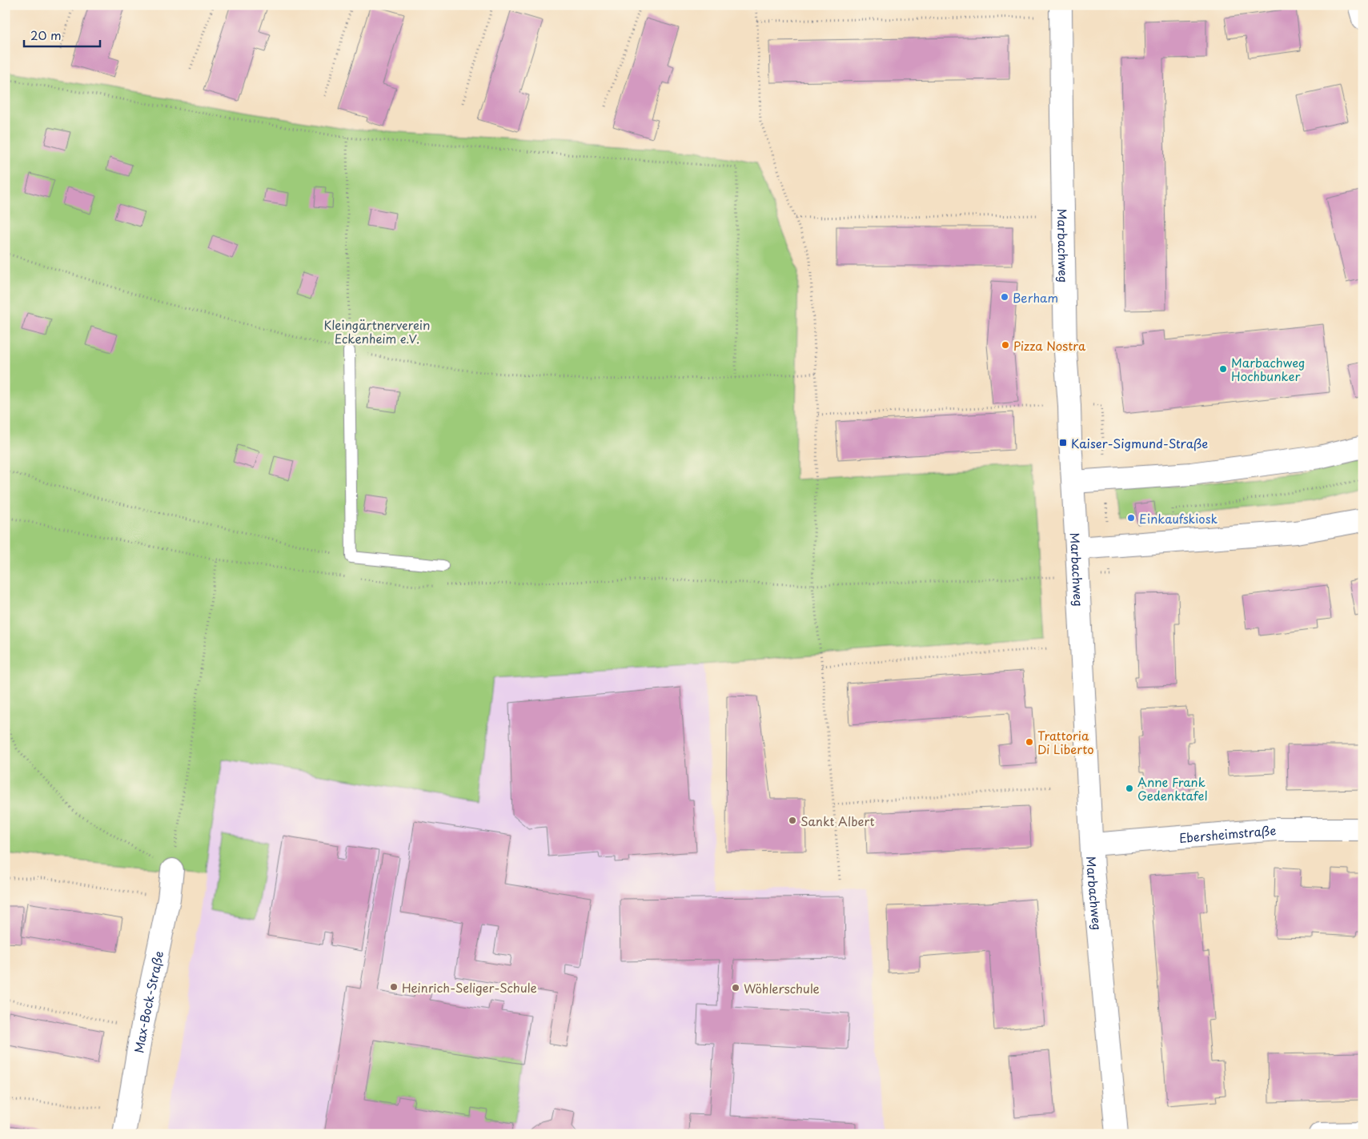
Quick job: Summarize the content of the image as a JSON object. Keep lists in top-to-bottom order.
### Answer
{
  "streets": {
    "street": ["Marbachweg", "Ebersheimstraße", "Max-Bock-Straße"]
  },
  "crossings": [
    ["Marbachweg", "Ebersheimstraße"]
  ],
  "parks": ["Kleingärtnerverein Eckenheim e.V."],
  "places": {
    "other": [
      "Berham",
      "Pizza Nostra",
      "Marbachweg Hochbunker",
      "Einkaufskiosk",
      "Trattoria Di Liberto",
      "Anne Frank Gedenktafel",
      "Sankt Albert",
      "Heinrich-Seliger-Schule",
      "Wöhlerschule"
    ],
    "transit": ["Kaiser-Sigmund-Straße"]
  },
  "scale_bar": "20 m"
}
